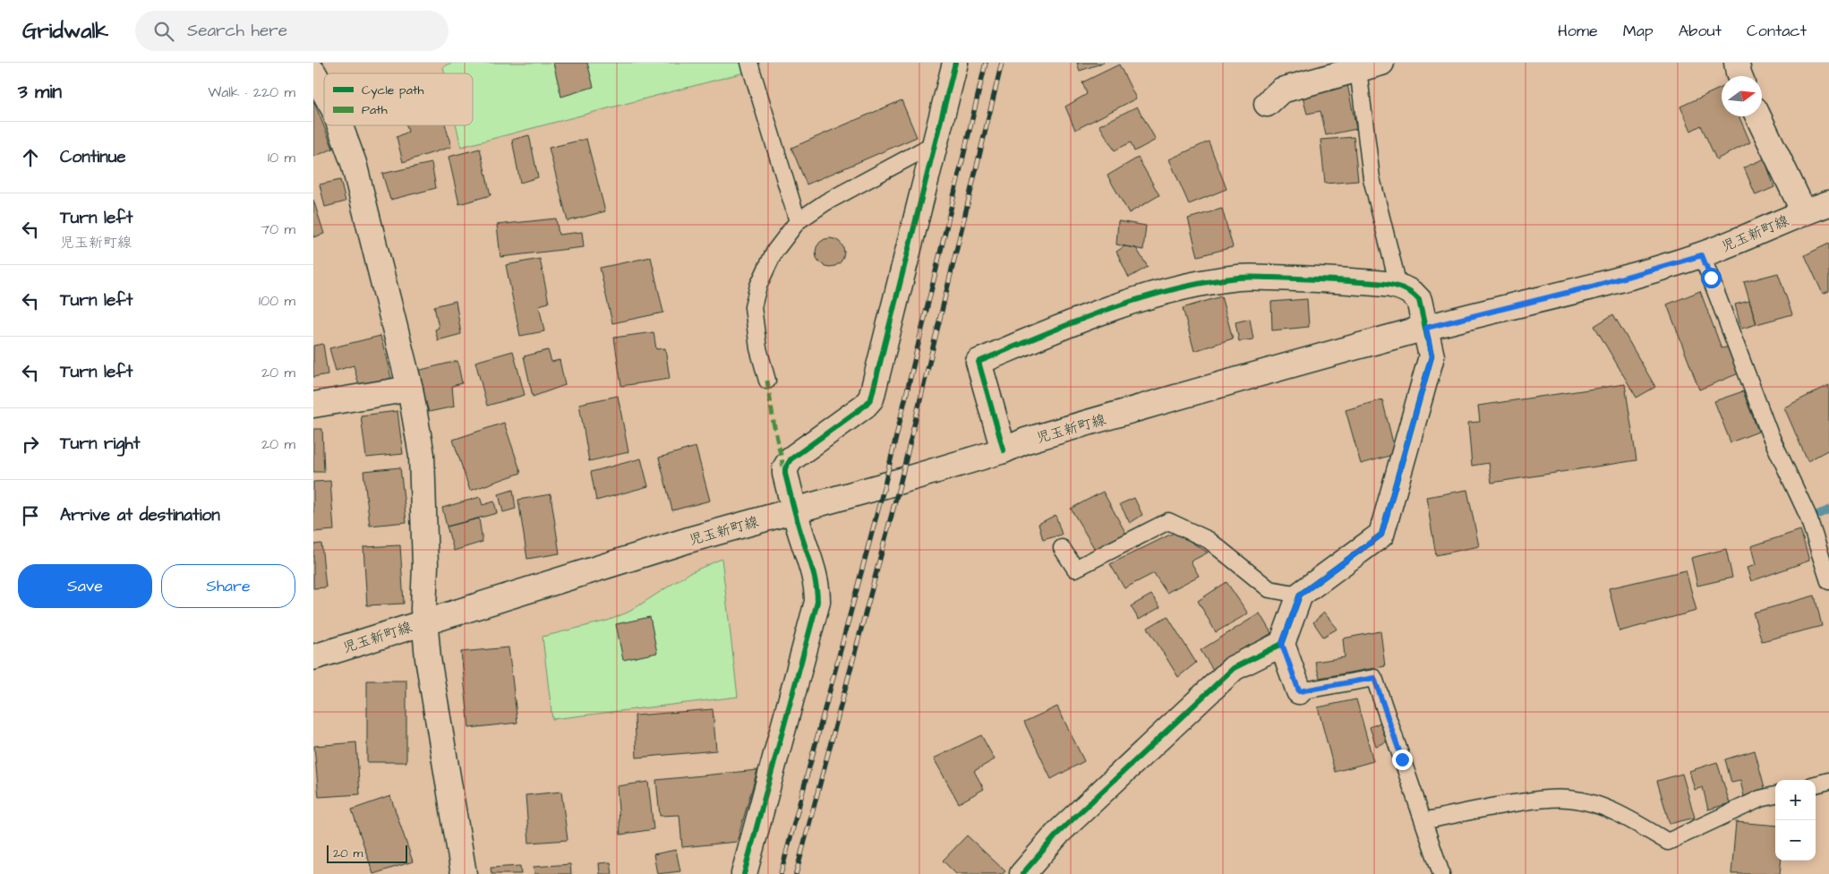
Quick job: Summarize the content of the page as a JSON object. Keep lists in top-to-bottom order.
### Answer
{
  "streets": {
    "street": ["児玉新町線"]
  },
  "legend": ["Cycle path", "Path"],
  "scale_bar": "20 m",
  "north": "right",
  "page": {
    "header": "Gridwalk",
    "search": "Search here",
    "nav": [
      "Home",
      "Map",
      "About",
      "Contact"
    ],
    "heading": ["3 min", "Walk · 220 m"],
    "list": [
      ["Continue", "10 m"],
      ["Turn left", "児玉新町線", "70 m"],
      ["Turn left", "100 m"],
      ["Turn left", "20 m"],
      ["Turn right", "20 m"],
      "Arrive at destination"
    ],
    "buttons": ["Save", "Share"],
    "map_buttons": ["+", "−"],
    "scale": "20 m"
  }
}
